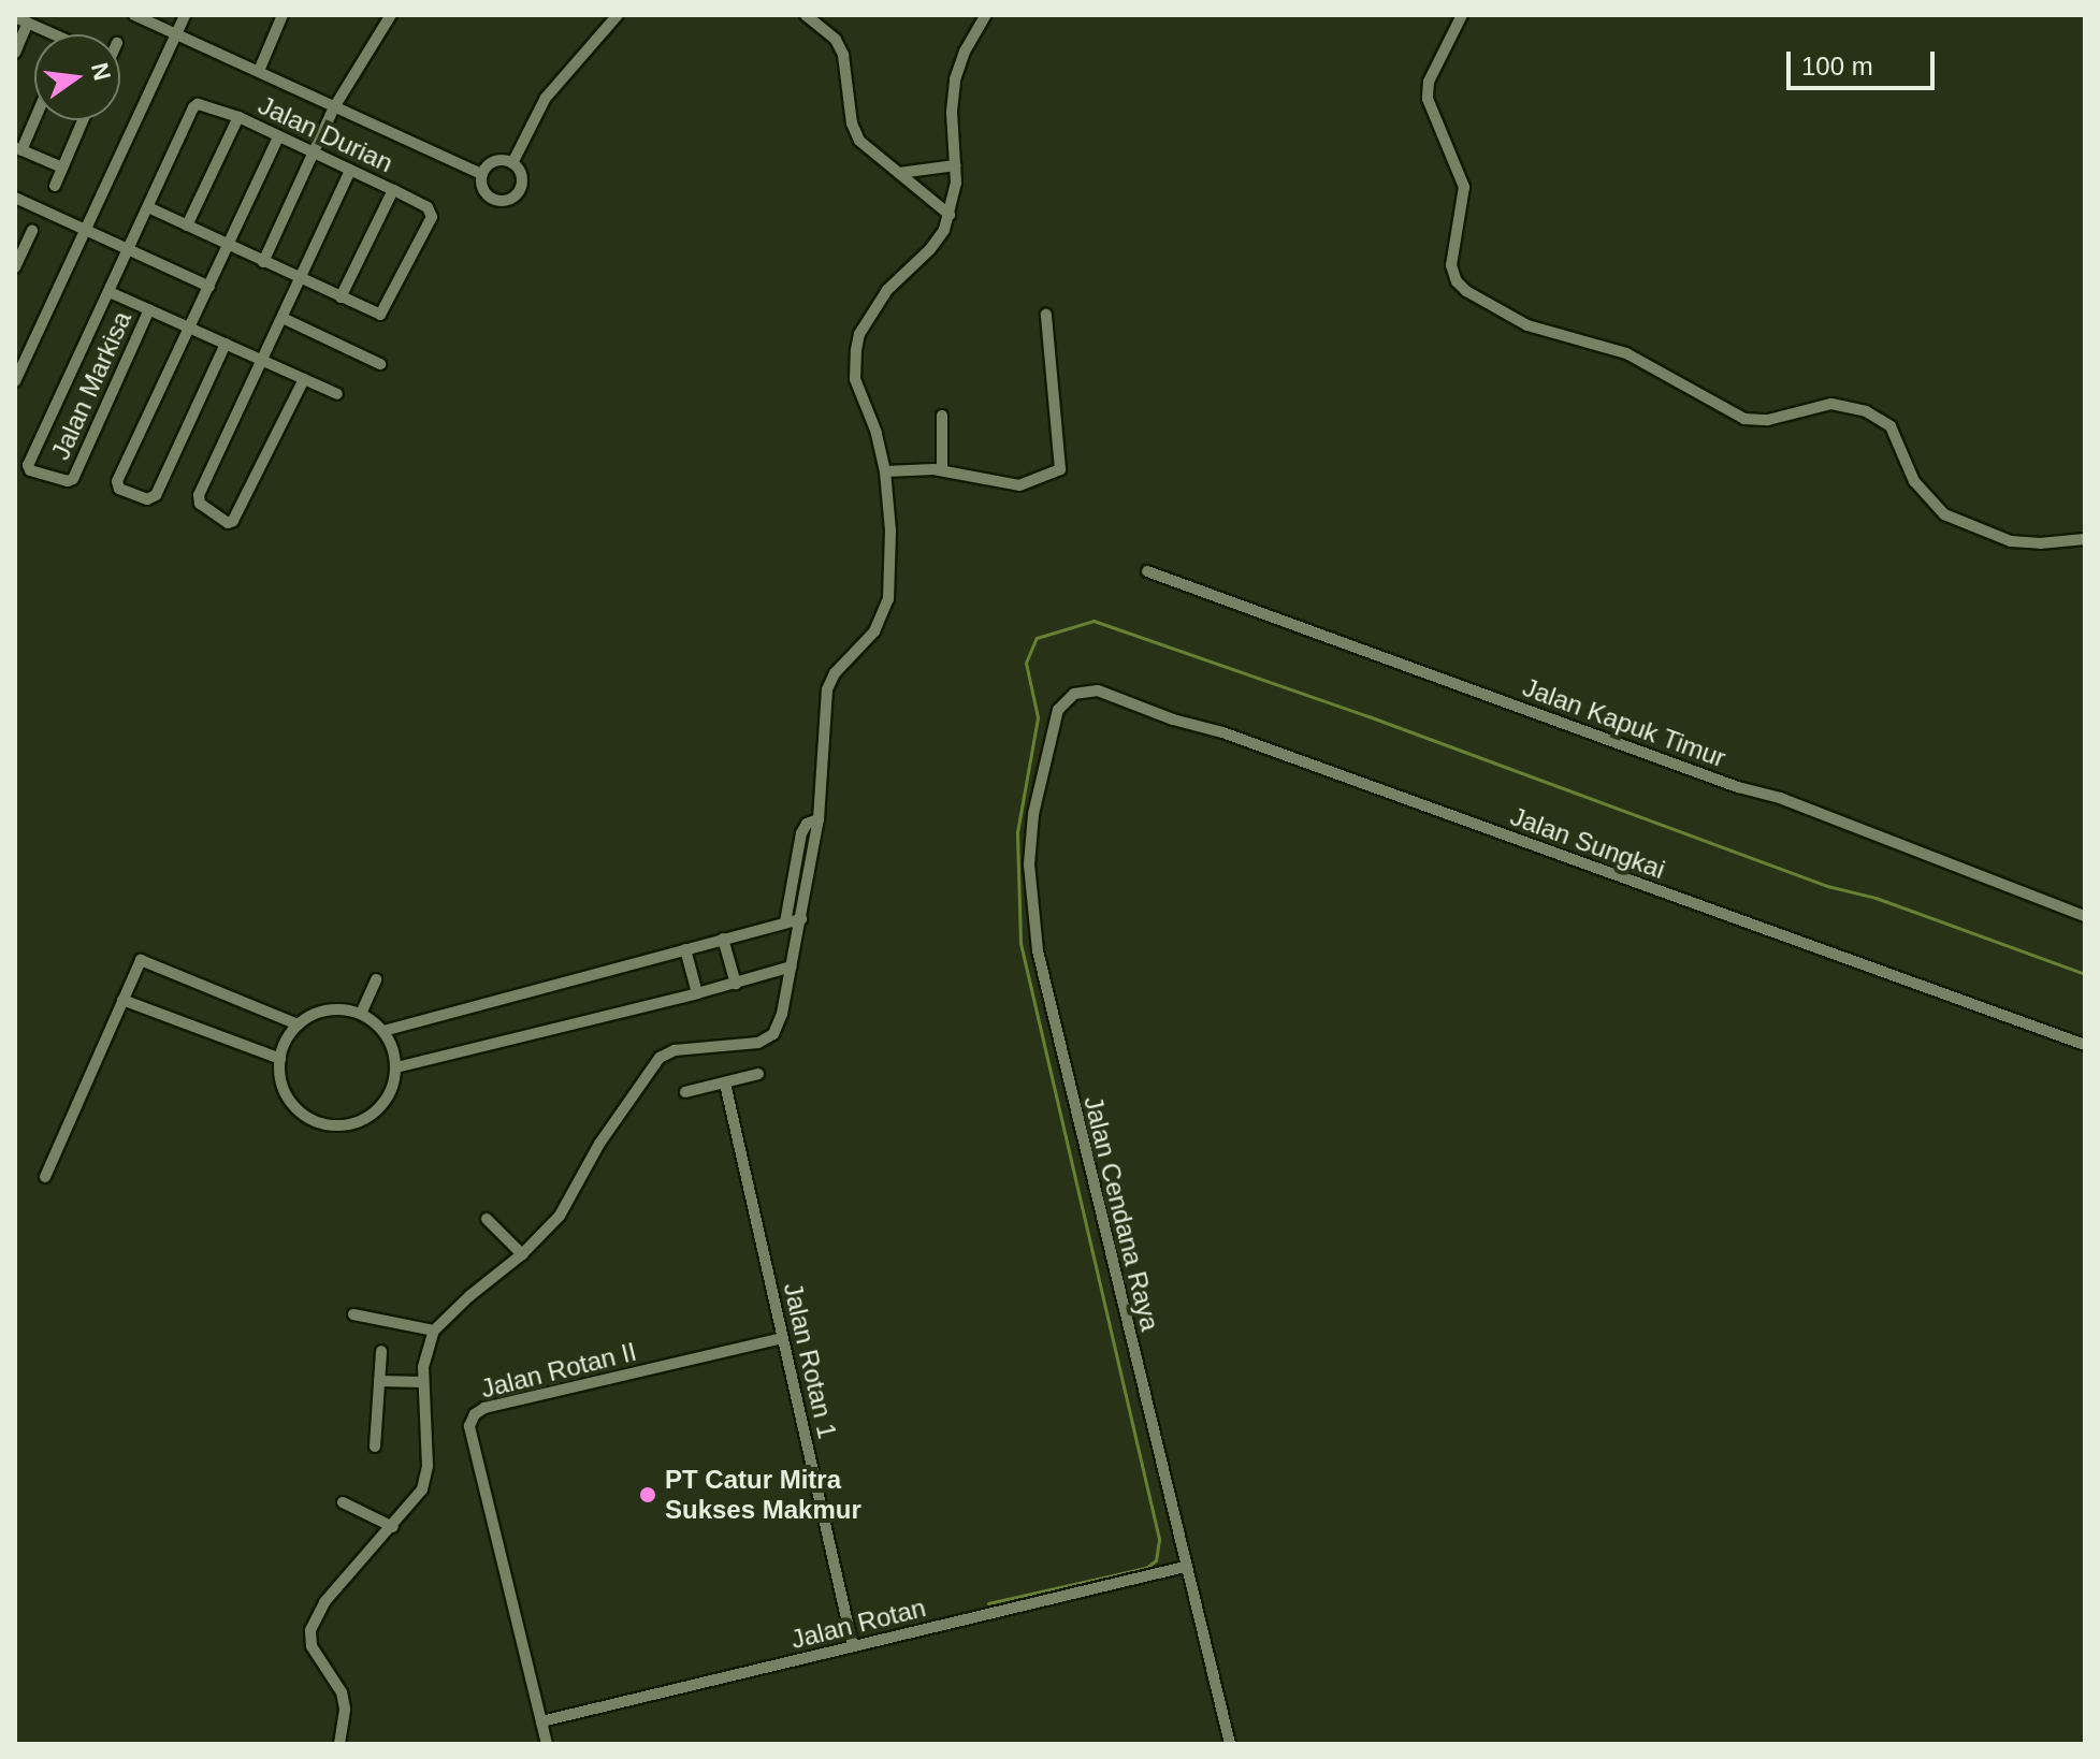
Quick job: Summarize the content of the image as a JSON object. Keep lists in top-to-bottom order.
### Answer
{
  "streets": {
    "street": [
      "Jalan Durian",
      "Jalan Markisa",
      "Jalan Kapuk Timur",
      "Jalan Sungkai",
      "Jalan Cendana Raya",
      "Jalan Rotan 1",
      "Jalan Rotan II",
      "Jalan Rotan"
    ]
  },
  "crossings": [
    ["Jalan Sungkai", "Jalan Cendana Raya"],
    ["Jalan Cendana Raya", "Jalan Rotan"],
    ["Jalan Rotan 1", "Jalan Rotan II"],
    ["Jalan Rotan 1", "Jalan Rotan"],
    ["Jalan Rotan II", "Jalan Rotan"]
  ],
  "places": ["PT Catur Mitra Sukses Makmur"],
  "scale_bar": "100 m",
  "north": "right"
}
